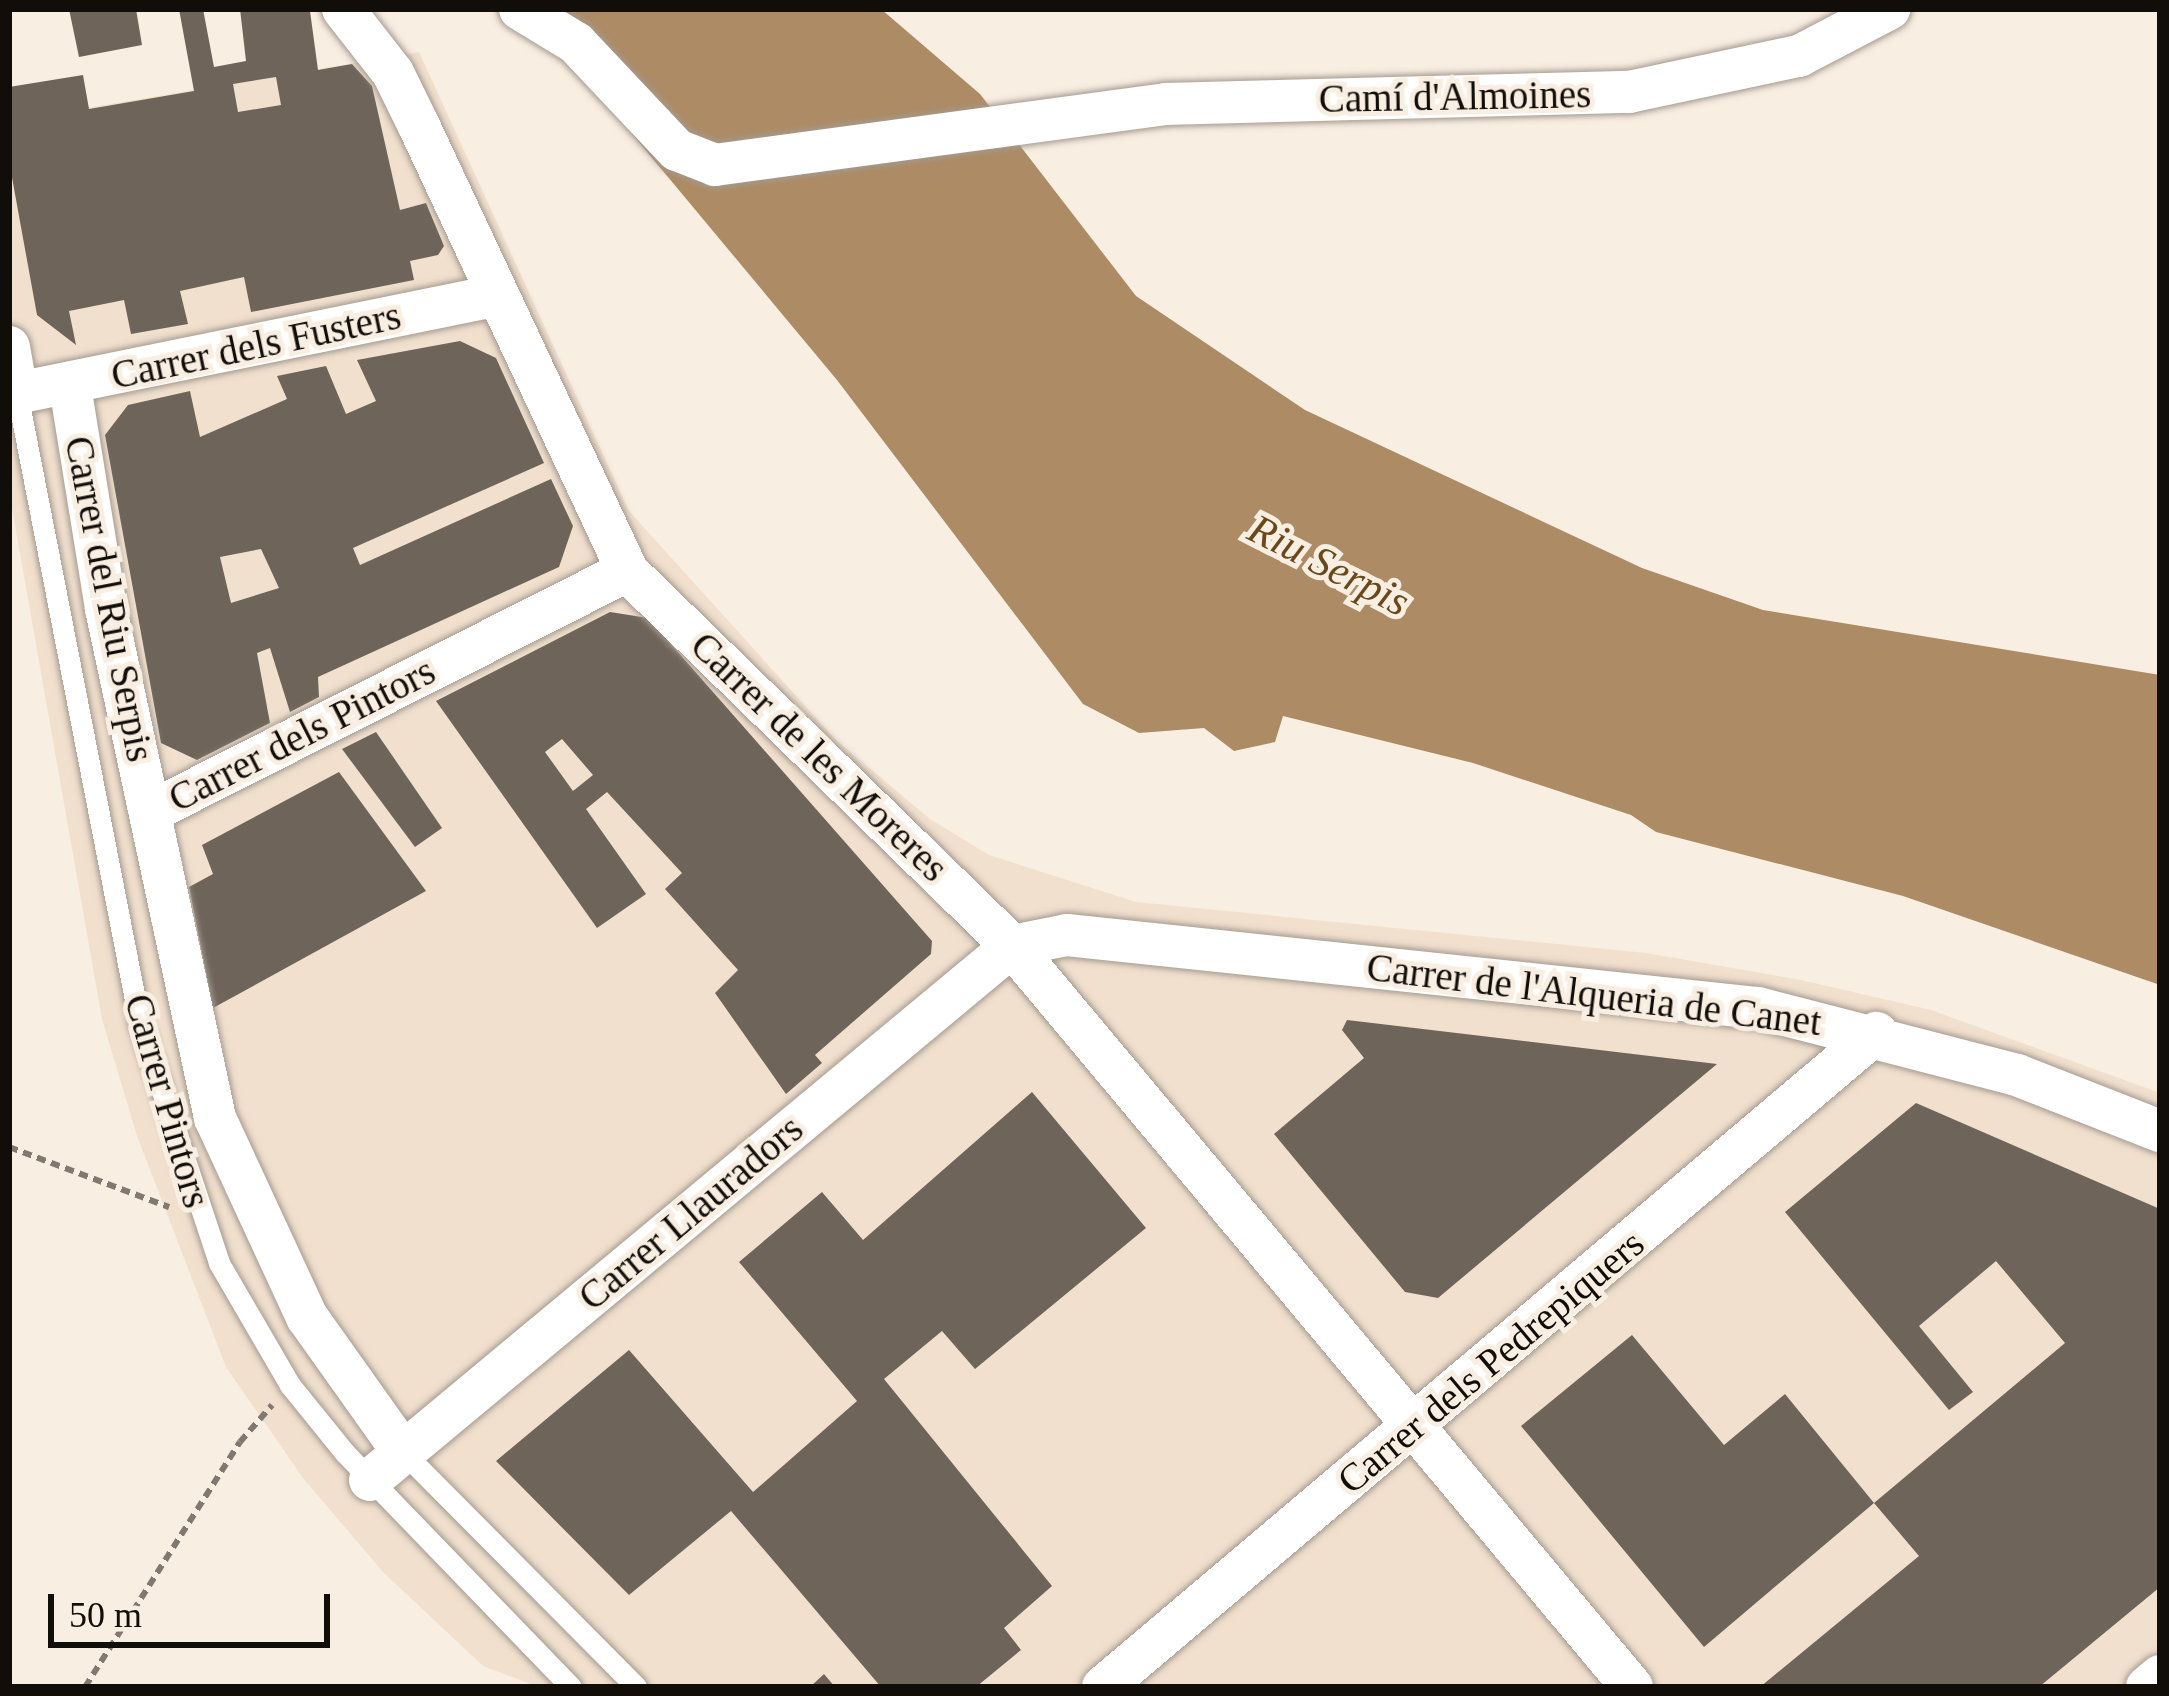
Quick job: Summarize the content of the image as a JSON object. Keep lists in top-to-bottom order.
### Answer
{
  "streets": {
    "street": [
      "Camí d'Almoines",
      "Carrer dels Fusters",
      "Carrer del Riu Serpis",
      "Carrer dels Pintors",
      "Carrer de les Moreres",
      "Carrer de l'Alqueria de Canet",
      "Carrer Llauradors",
      "Carrer dels Pedrepiquers"
    ],
    "lane": ["Carrer Pintors"]
  },
  "crossings": [
    ["Carrer dels Fusters", "Carrer del Riu Serpis"],
    ["Carrer dels Fusters", "Carrer de les Moreres"],
    ["Carrer dels Fusters", "Carrer Pintors"],
    ["Carrer del Riu Serpis", "Carrer dels Pintors"],
    ["Carrer dels Pintors", "Carrer de les Moreres"],
    ["Carrer dels Pintors", "Carrer Llauradors"],
    ["Carrer de les Moreres", "Carrer de l'Alqueria de Canet"],
    ["Carrer de les Moreres", "Carrer Llauradors"],
    ["Carrer de les Moreres", "Carrer dels Pedrepiquers"],
    ["Carrer de l'Alqueria de Canet", "Carrer Llauradors"],
    ["Carrer de l'Alqueria de Canet", "Carrer dels Pedrepiquers"],
    ["Carrer Pintors", "Carrer Llauradors"]
  ],
  "water": ["Riu Serpis"],
  "scale_bar": "50 m"
}
